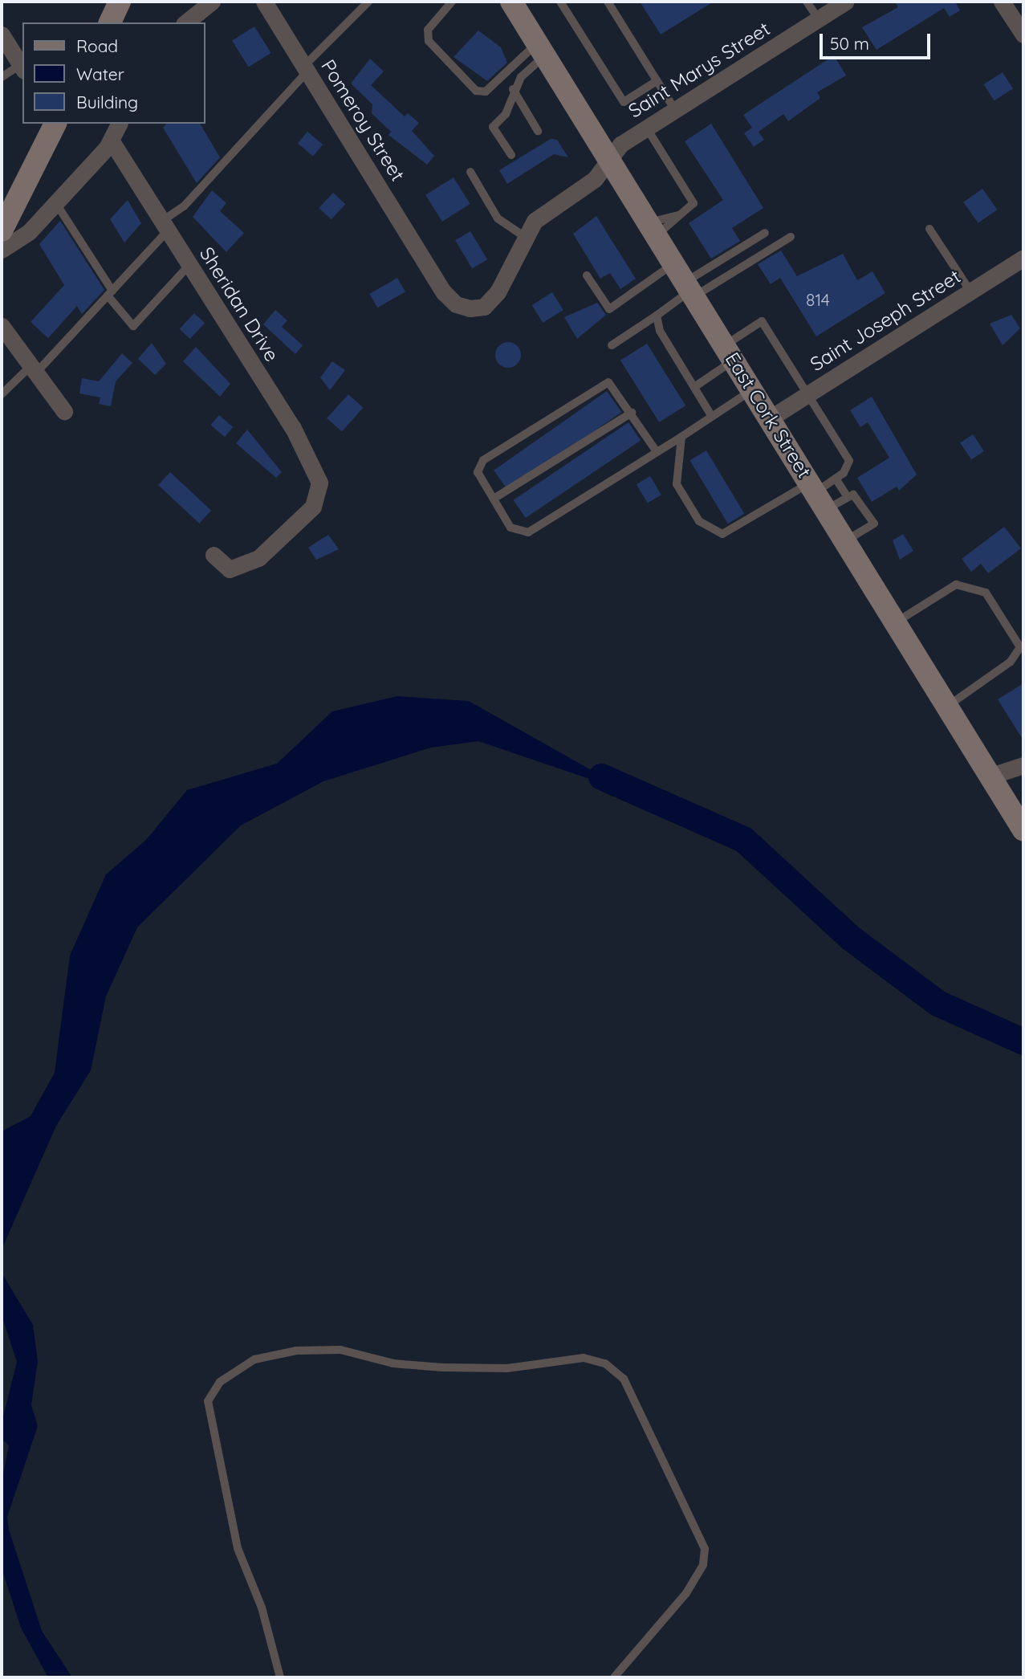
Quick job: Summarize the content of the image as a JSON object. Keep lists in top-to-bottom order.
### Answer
{
  "streets": {
    "street": [
      "Saint Marys Street",
      "Pomeroy Street",
      "Sheridan Drive",
      "Saint Joseph Street",
      "East Cork Street"
    ]
  },
  "crossings": [
    ["Saint Marys Street", "Pomeroy Street"],
    ["Saint Marys Street", "East Cork Street"],
    ["Saint Joseph Street", "East Cork Street"]
  ],
  "house_numbers": ["814"],
  "legend": ["Road", "Water", "Building"],
  "scale_bar": "50 m"
}
